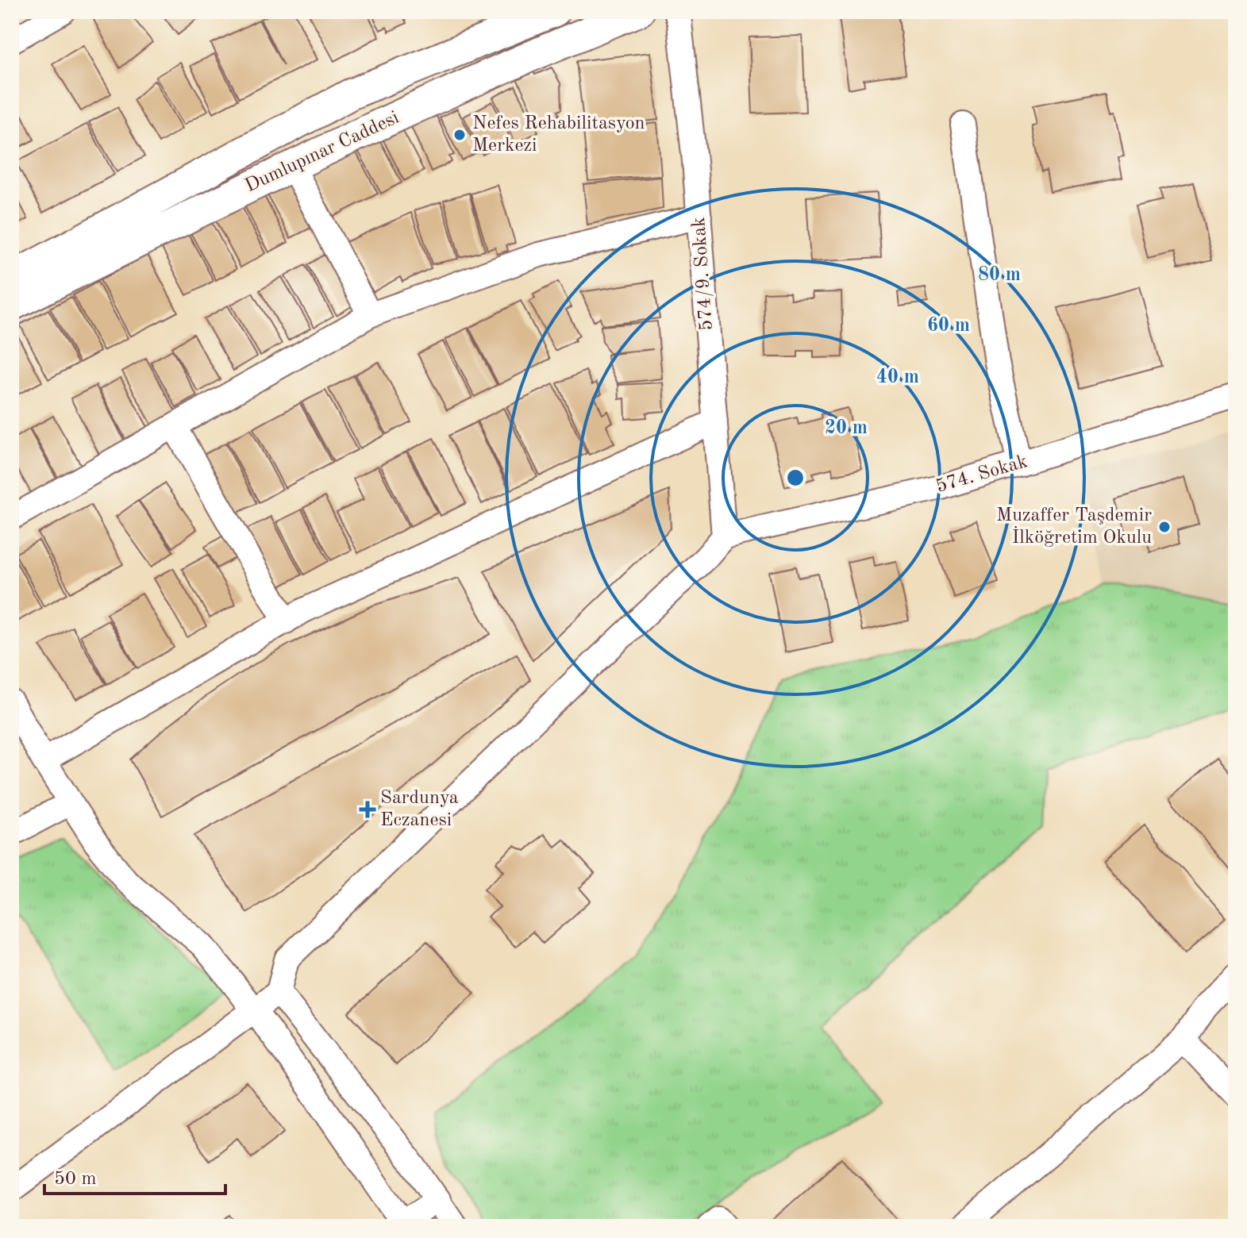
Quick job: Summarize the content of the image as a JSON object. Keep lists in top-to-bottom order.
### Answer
{
  "streets": {
    "street": ["Dumlupınar Caddesi", "574/9. Sokak", "574. Sokak"]
  },
  "crossings": [
    ["574/9. Sokak", "574. Sokak"]
  ],
  "places": {
    "other": ["Nefes Rehabilitasyon Merkezi", "Muzaffer Taşdemir İlköğretim Okulu"],
    "health": ["Sardunya Eczanesi"]
  },
  "scale_bar": "50 m",
  "rings": [
    "80 m",
    "60 m",
    "40 m",
    "20 m"
  ]
}
